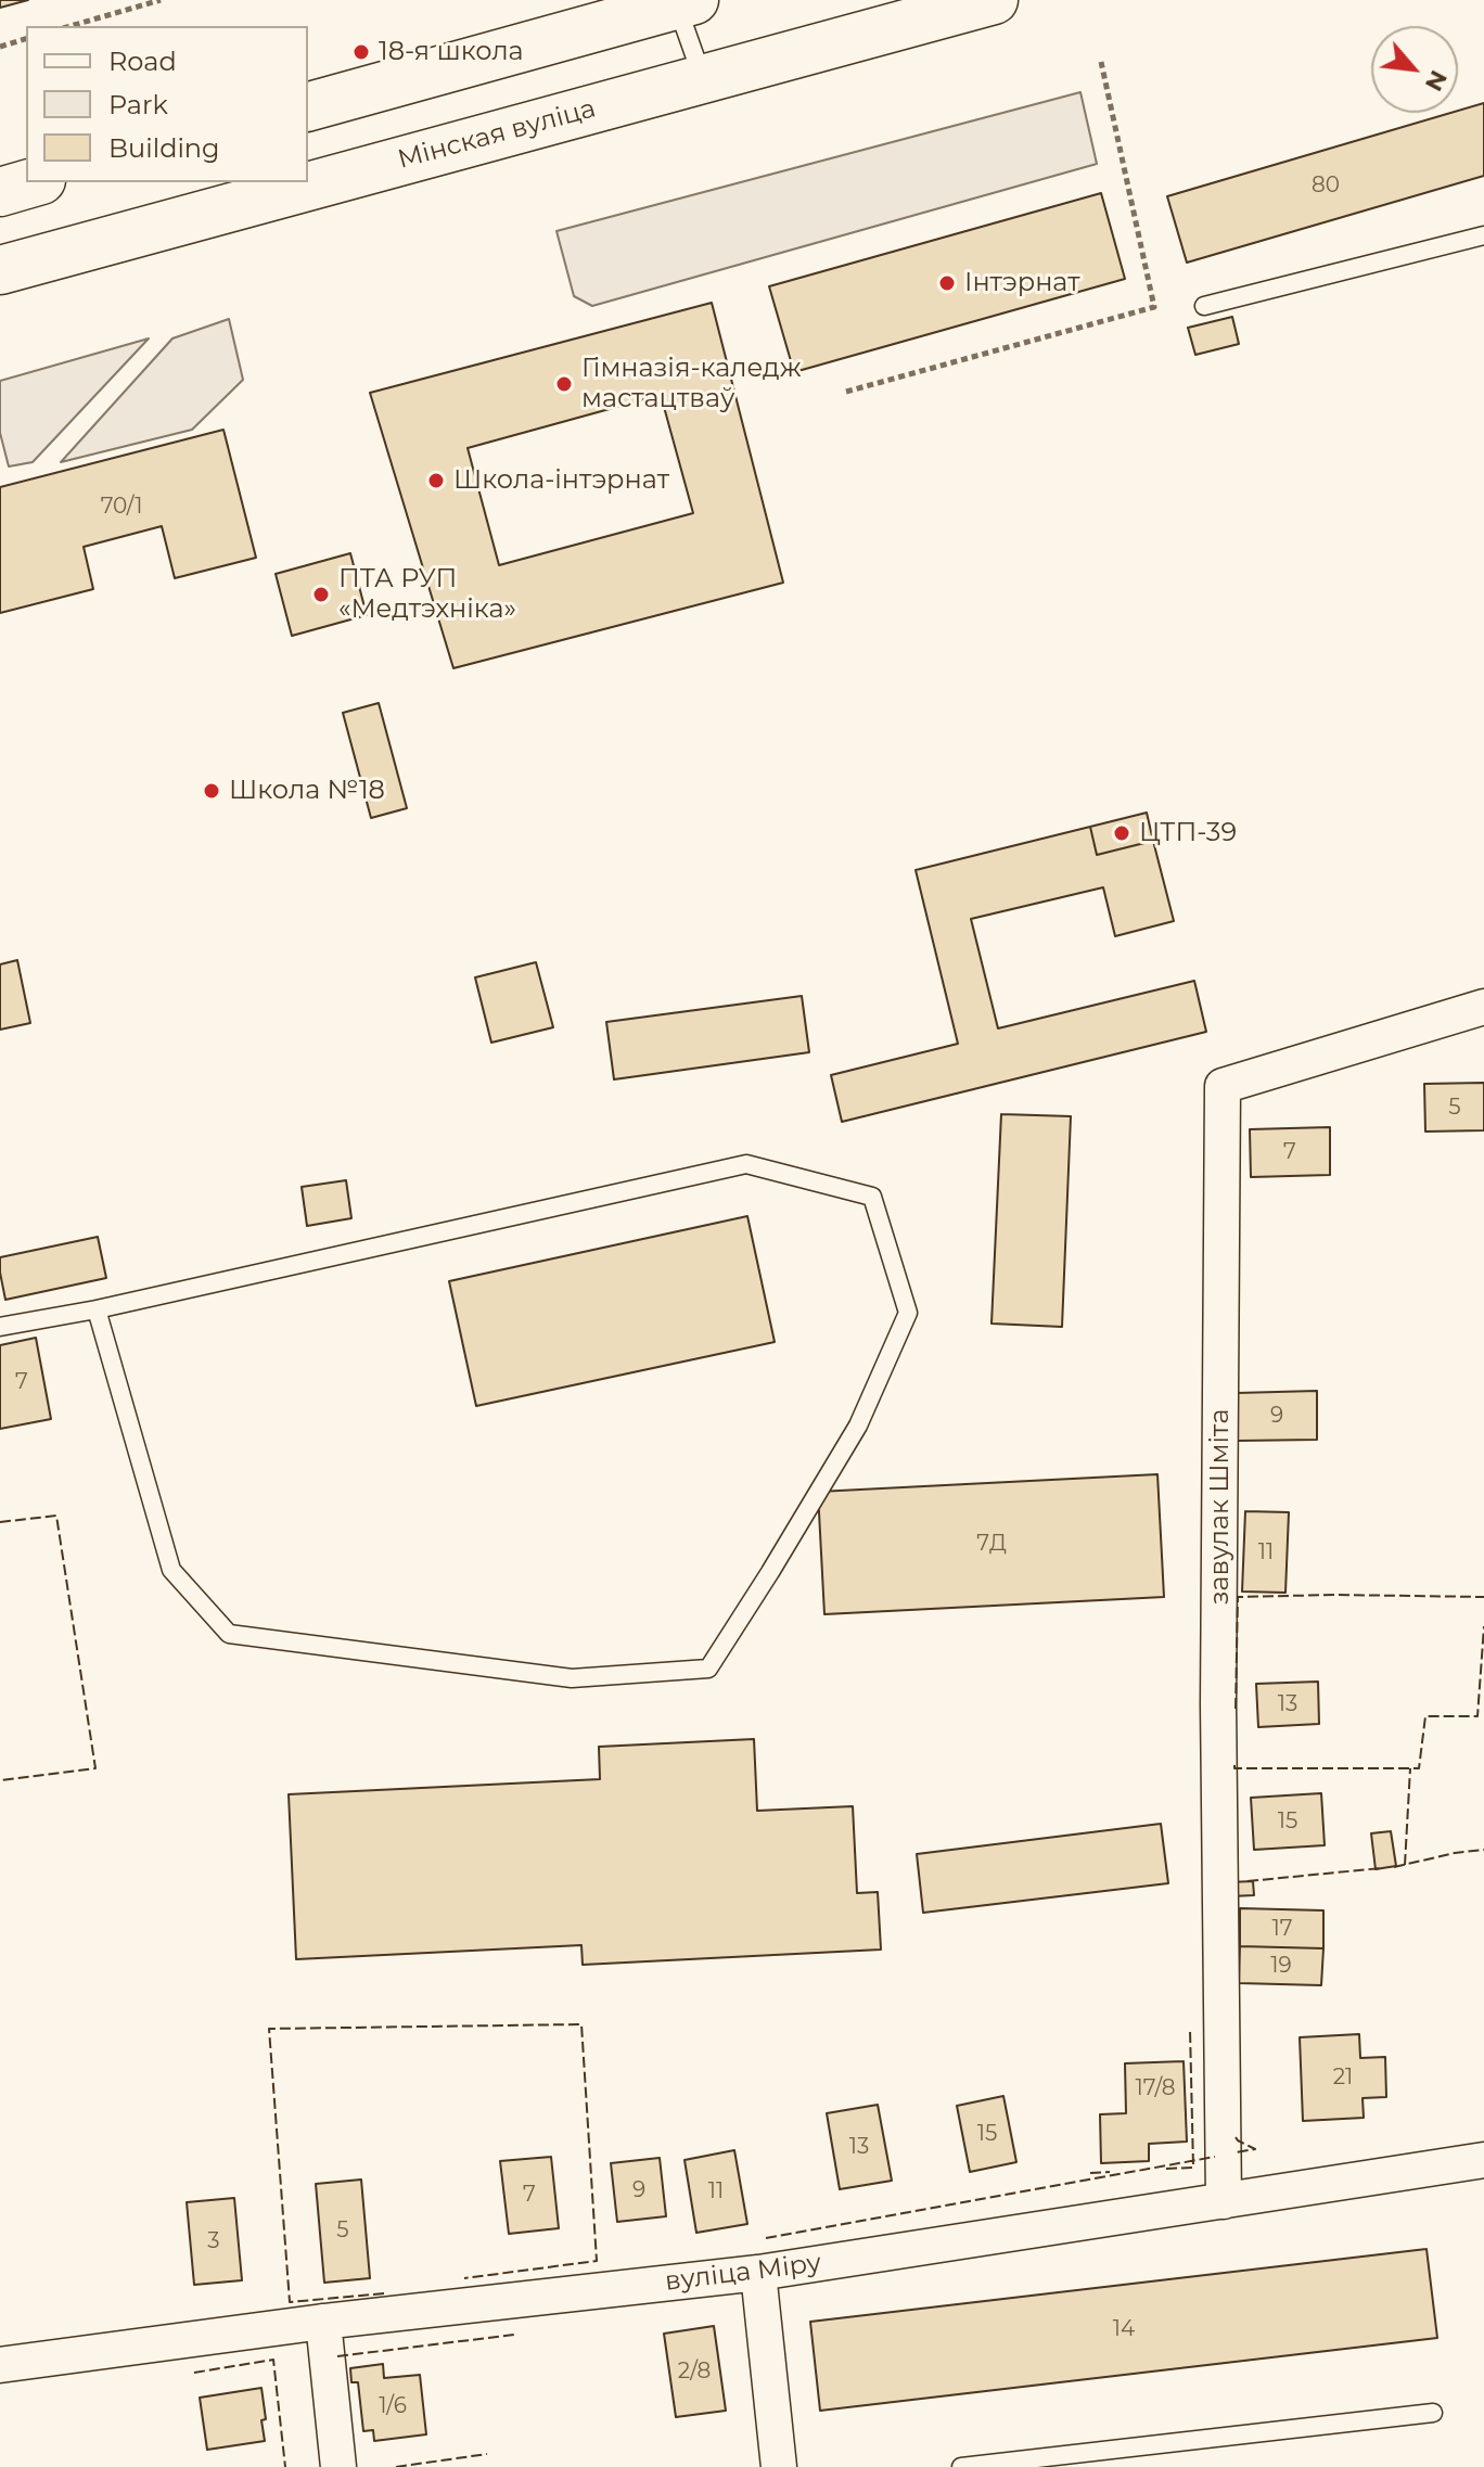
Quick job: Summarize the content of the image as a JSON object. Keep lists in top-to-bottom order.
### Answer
{
  "streets": {
    "main road": ["Мінская вуліца"],
    "street": ["завулак Шміта", "вуліца Міру"]
  },
  "crossings": [
    ["завулак Шміта", "вуліца Міру"]
  ],
  "places": [
    "18-я школа",
    "Інтэрнат",
    "Гімназія-каледж мастацтваў",
    "Школа-інтэрнат",
    "ПТА РУП «Медтэхніка»",
    "Школа №18",
    "ЦТП-39"
  ],
  "house_numbers": [
    "80",
    "70/1",
    "5",
    "7",
    "7",
    "9",
    "7Д",
    "11",
    "13",
    "15",
    "17",
    "19",
    "21",
    "17/8",
    "15",
    "13",
    "9",
    "11",
    "7",
    "5",
    "3",
    "14",
    "2/8",
    "1/6"
  ],
  "legend": ["Road", "Park", "Building"],
  "north": "bottom right"
}
